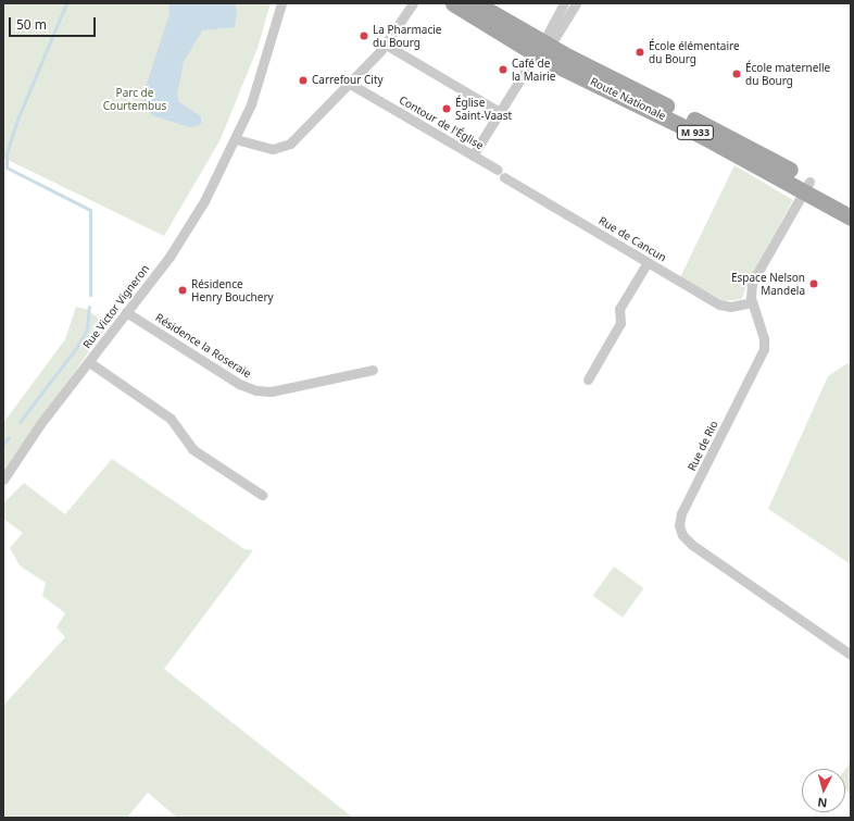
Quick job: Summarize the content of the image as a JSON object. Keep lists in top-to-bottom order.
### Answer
{
  "streets": {
    "main road": ["Route Nationale", "M 933"],
    "street": [
      "Contour de l'Église",
      "Rue de Cancun",
      "Rue Victor Vigneron",
      "Résidence la Roseraie",
      "Rue de Rio"
    ]
  },
  "crossings": [
    ["Route Nationale", "Rue de Rio"],
    ["Rue de Cancun", "Rue de Rio"],
    ["Rue Victor Vigneron", "Résidence la Roseraie"]
  ],
  "parks": ["Parc de Courtembus"],
  "places": [
    "La Pharmacie du Bourg",
    "École élémentaire du Bourg",
    "Café de la Mairie",
    "École maternelle du Bourg",
    "Carrefour City",
    "Église Saint-Vaast",
    "Espace Nelson Mandela",
    "Résidence Henry Bouchery"
  ],
  "scale_bar": "50 m",
  "north": "bottom"
}
